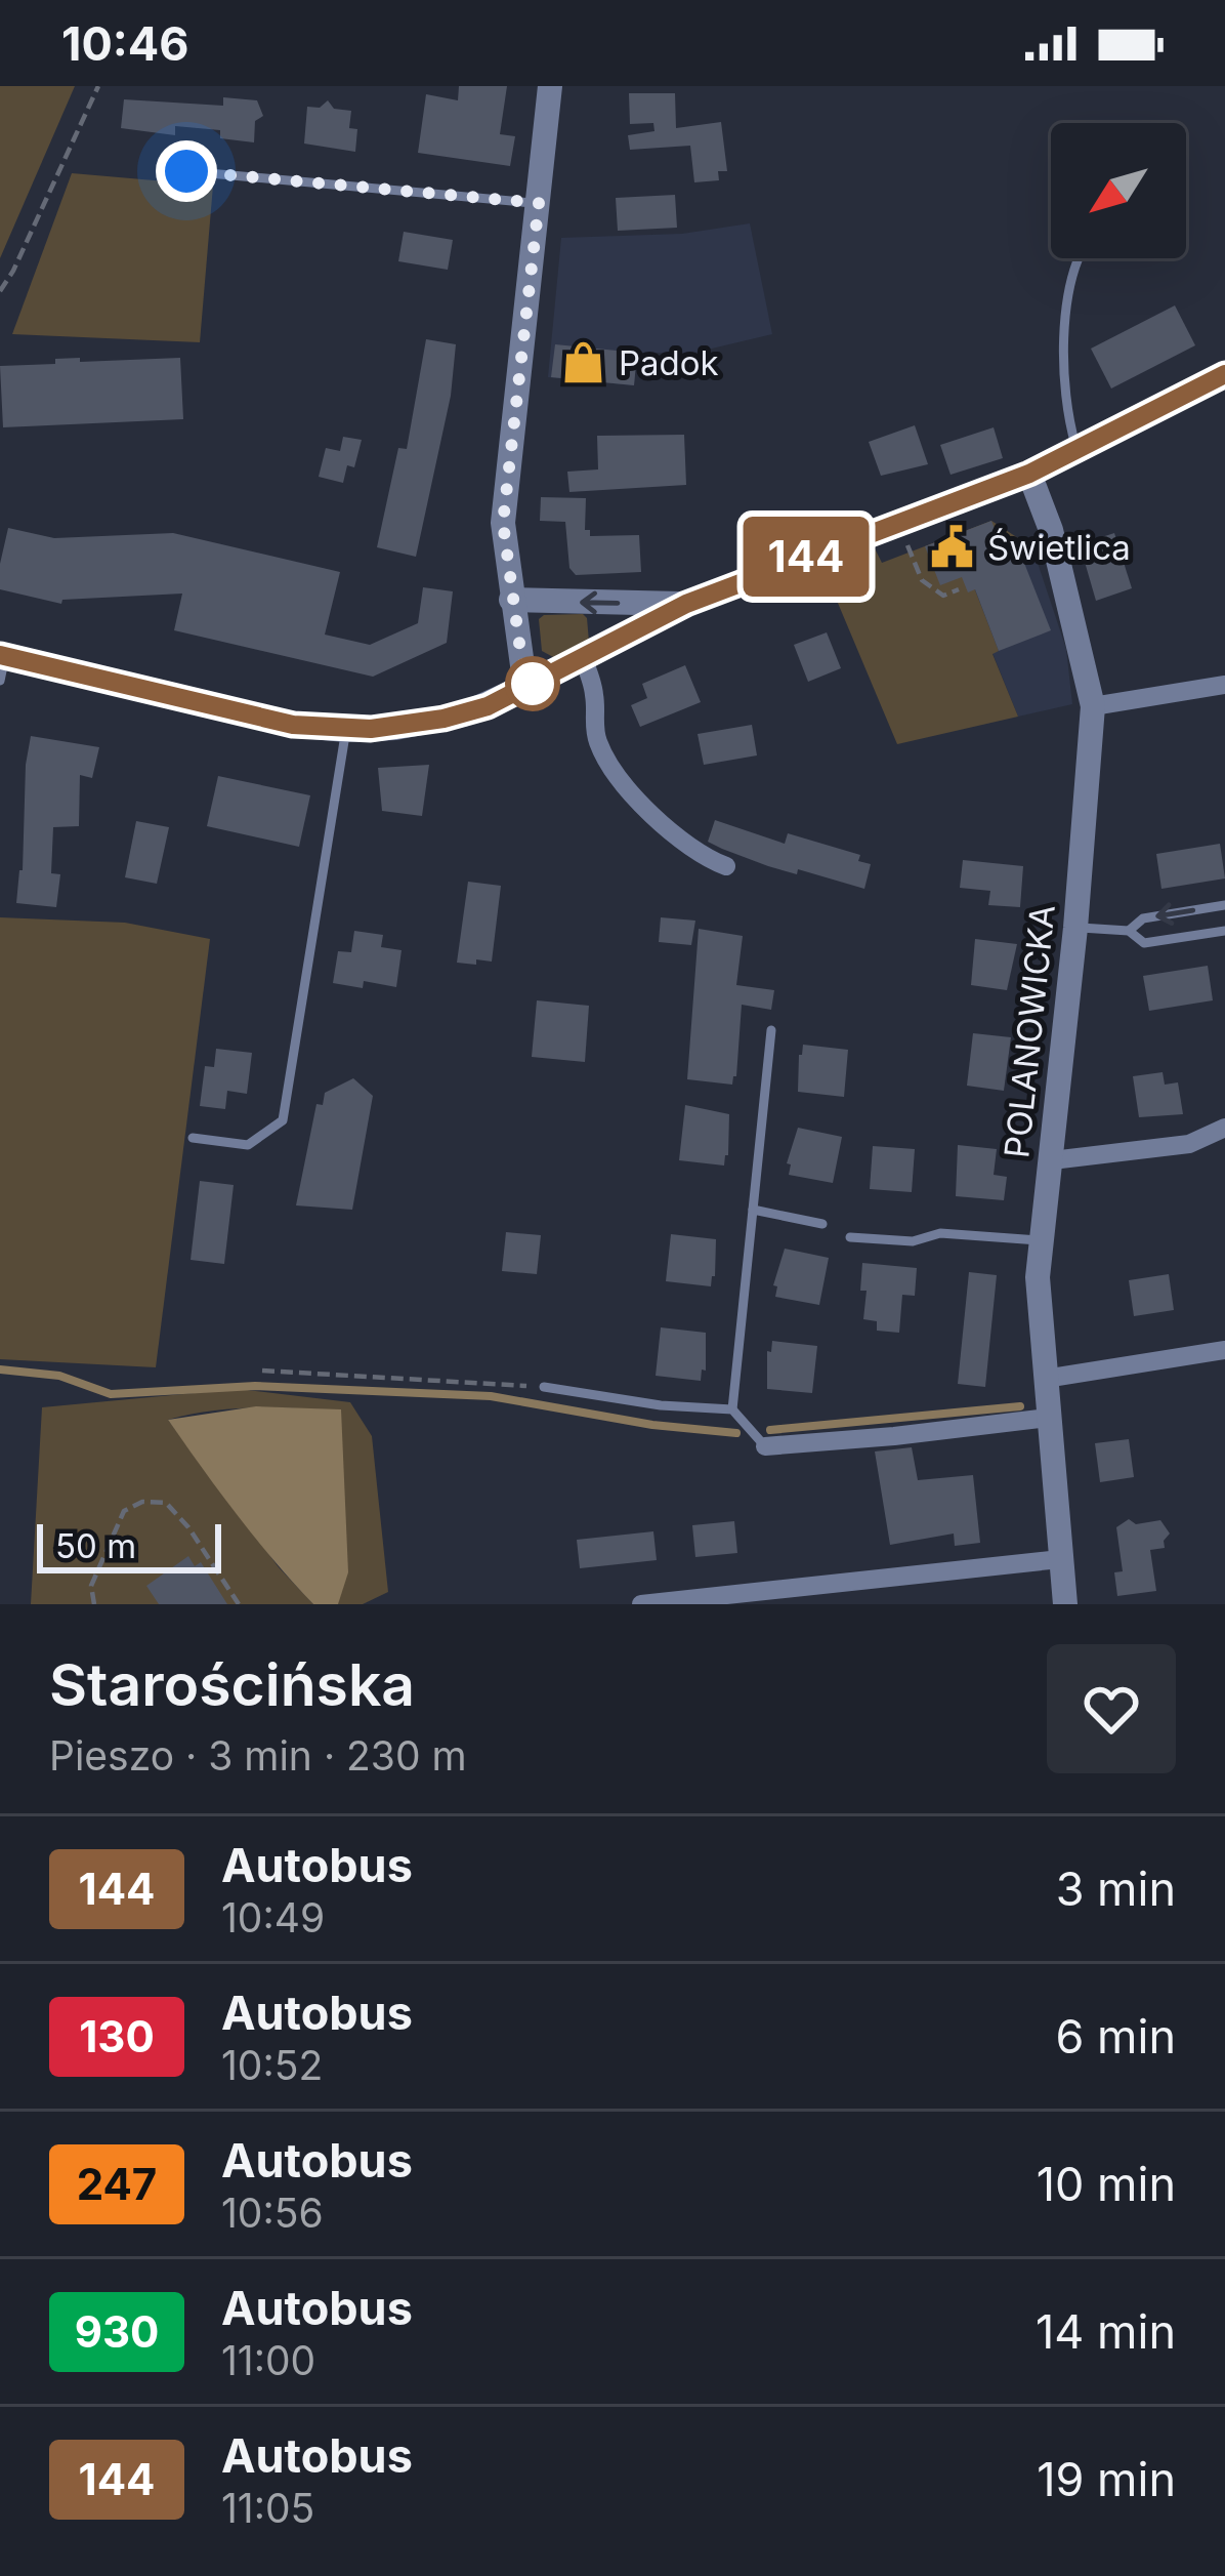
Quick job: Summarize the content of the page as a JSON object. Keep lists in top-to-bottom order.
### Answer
{
  "streets": {
    "street": ["POLANOWICKA"]
  },
  "places": {
    "shop": ["Padok"],
    "public building": ["Świetlica"]
  },
  "lines": ["bus line 144"],
  "scale_bar": "50 m",
  "north": "bottom left",
  "page": {
    "status": "10:46",
    "on_map": "144",
    "scale": "50 m",
    "heading": ["Starościńska", "Pieszo · 3 min · 230 m"],
    "list": [
      {
        "mark": "144",
        "name": "Autobus",
        "note": "10:49",
        "value": "3 min"
      },
      {
        "mark": "130",
        "name": "Autobus",
        "note": "10:52",
        "value": "6 min"
      },
      {
        "mark": "247",
        "name": "Autobus",
        "note": "10:56",
        "value": "10 min"
      },
      {
        "mark": "930",
        "name": "Autobus",
        "note": "11:00",
        "value": "14 min"
      },
      {
        "mark": "144",
        "name": "Autobus",
        "note": "11:05",
        "value": "19 min"
      }
    ]
  }
}
